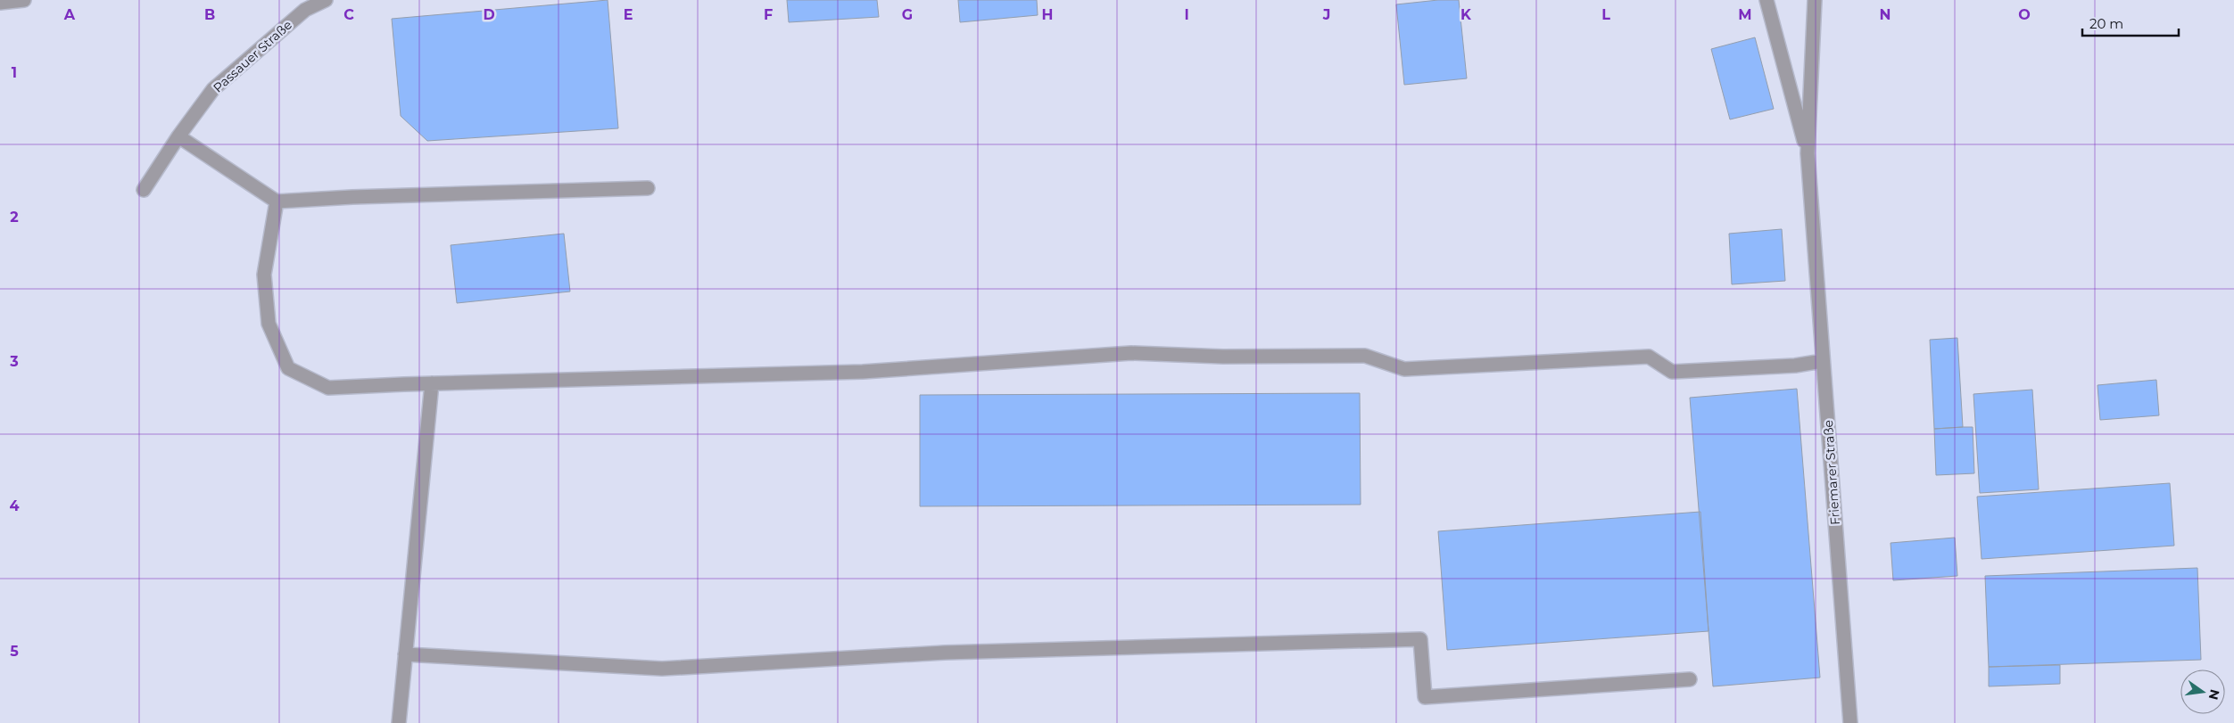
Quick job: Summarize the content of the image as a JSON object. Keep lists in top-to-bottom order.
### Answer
{
  "streets": {
    "street": ["Passauer Straße", "Friemarer Straße"]
  },
  "scale_bar": "20 m",
  "north": "right",
  "grid": {
    "columns": [
      "A",
      "B",
      "C",
      "D",
      "E",
      "F",
      "G",
      "H",
      "I",
      "J",
      "K",
      "L",
      "M",
      "N",
      "O"
    ],
    "rows": [
      "1",
      "2",
      "3",
      "4",
      "5"
    ]
  }
}
